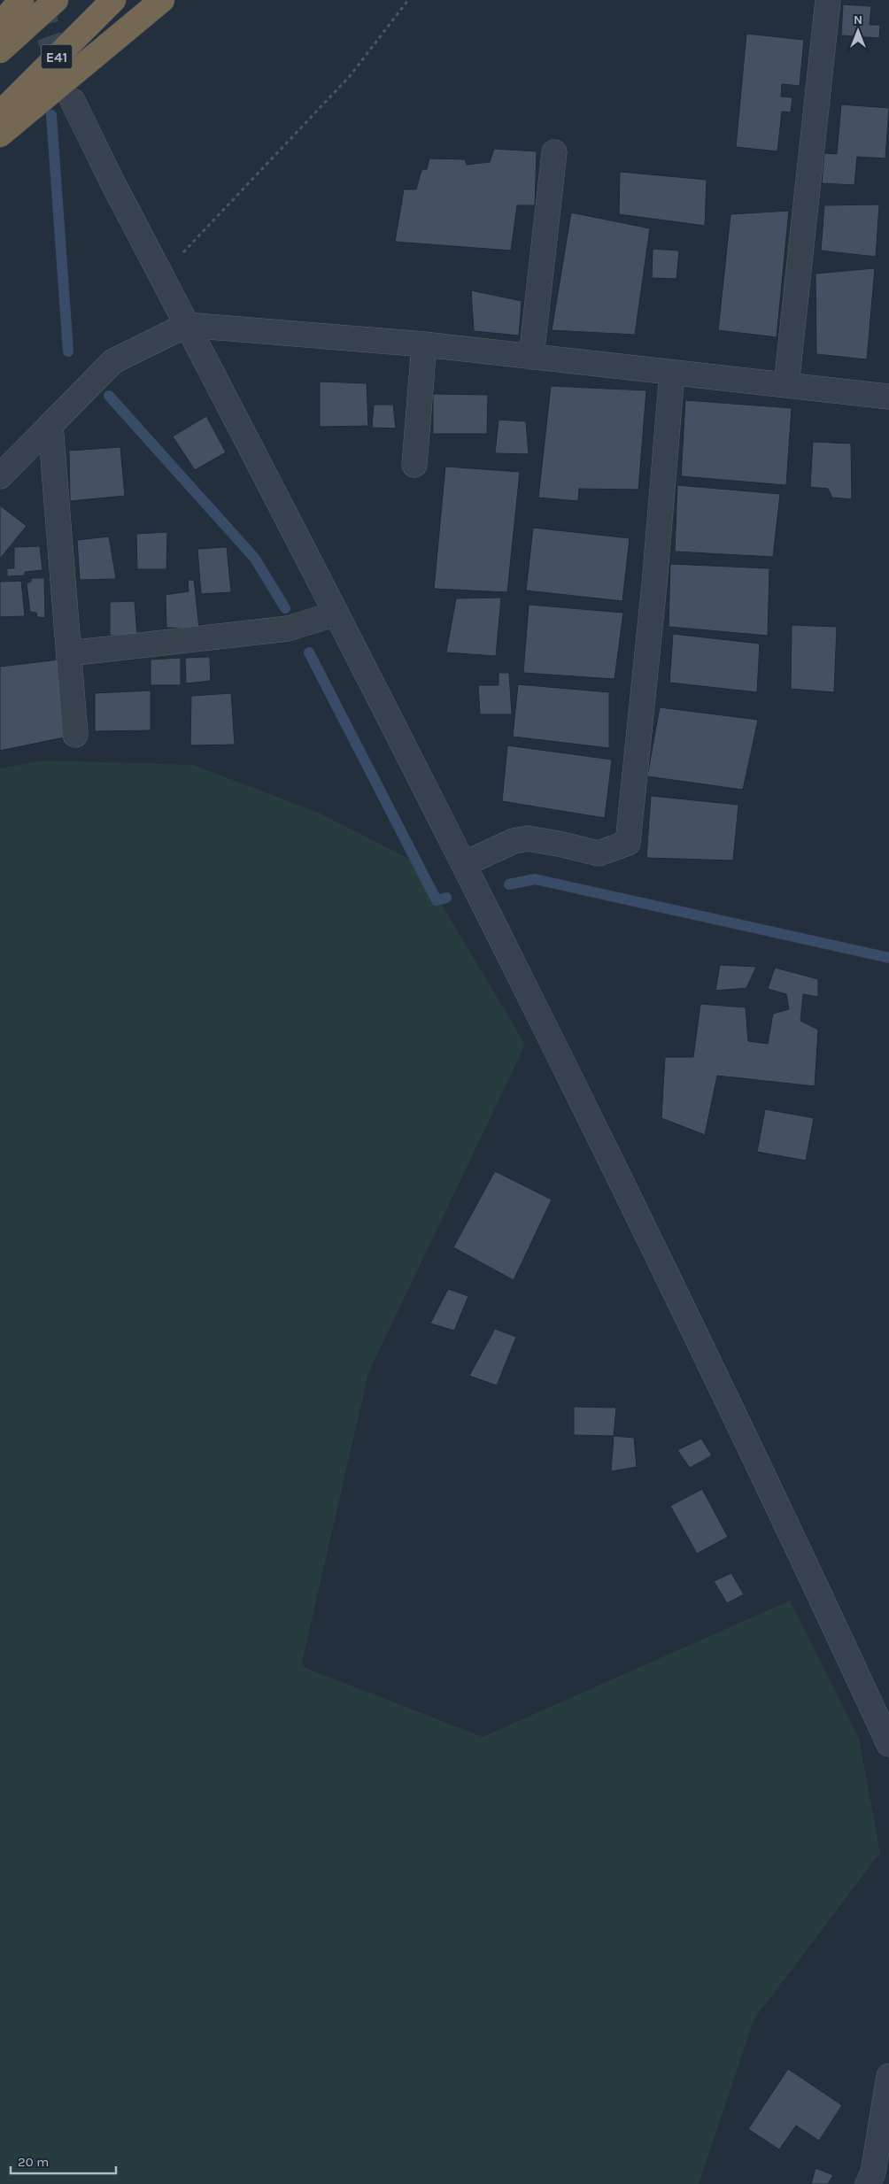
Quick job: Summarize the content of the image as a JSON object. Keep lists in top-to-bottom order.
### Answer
{
  "streets": {
    "highway": ["E41"]
  },
  "scale_bar": "20 m",
  "north": "top"
}
